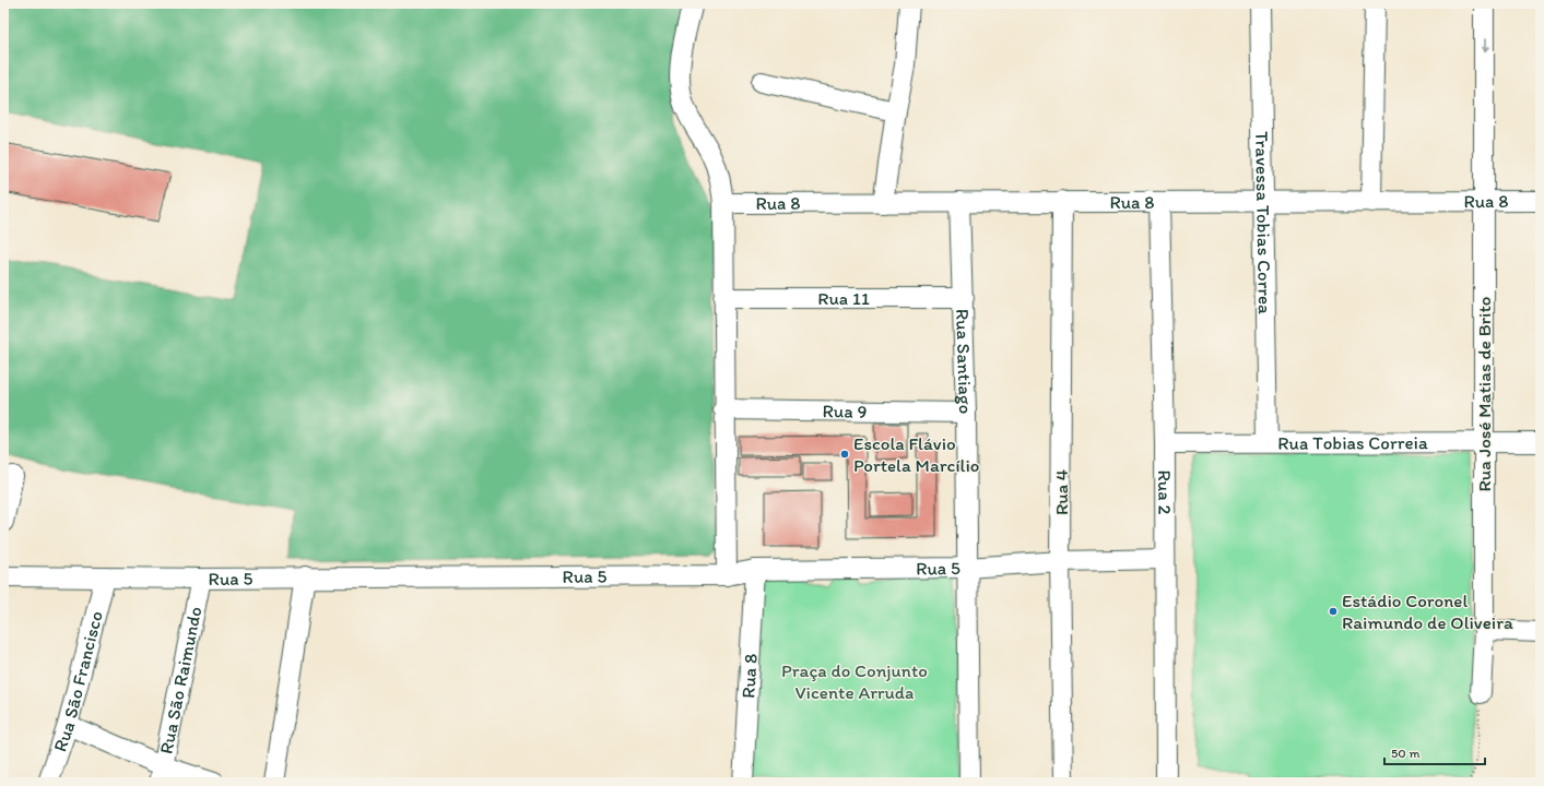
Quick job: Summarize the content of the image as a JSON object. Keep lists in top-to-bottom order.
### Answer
{
  "streets": {
    "street": [
      "Rua 8",
      "Travessa Tobias Correa",
      "Rua 11",
      "Rua Santiago",
      "Rua José Matias de Brito",
      "Rua 9",
      "Rua Tobias Correia",
      "Rua 4",
      "Rua 2",
      "Rua 5",
      "Rua São Francisco",
      "Rua São Raimundo"
    ]
  },
  "crossings": [
    ["Rua 8", "Travessa Tobias Correa"],
    ["Rua 8", "Rua Santiago"],
    ["Rua 8", "Rua José Matias de Brito"],
    ["Rua 8", "Rua 4"],
    ["Rua 8", "Rua 2"],
    ["Rua 8", "Rua 5"],
    ["Travessa Tobias Correa", "Rua Tobias Correia"],
    ["Rua 11", "Rua Santiago"],
    ["Rua Santiago", "Rua 9"],
    ["Rua Santiago", "Rua 5"],
    ["Rua José Matias de Brito", "Rua Tobias Correia"],
    ["Rua Tobias Correia", "Rua 2"],
    ["Rua 4", "Rua 5"],
    ["Rua 2", "Rua 5"],
    ["Rua 5", "Rua São Francisco"],
    ["Rua 5", "Rua São Raimundo"]
  ],
  "parks": ["Praça do Conjunto Vicente Arruda"],
  "places": ["Escola Flávio Portela Marcílio", "Estádio Coronel Raimundo de Oliveira"],
  "scale_bar": "50 m"
}
